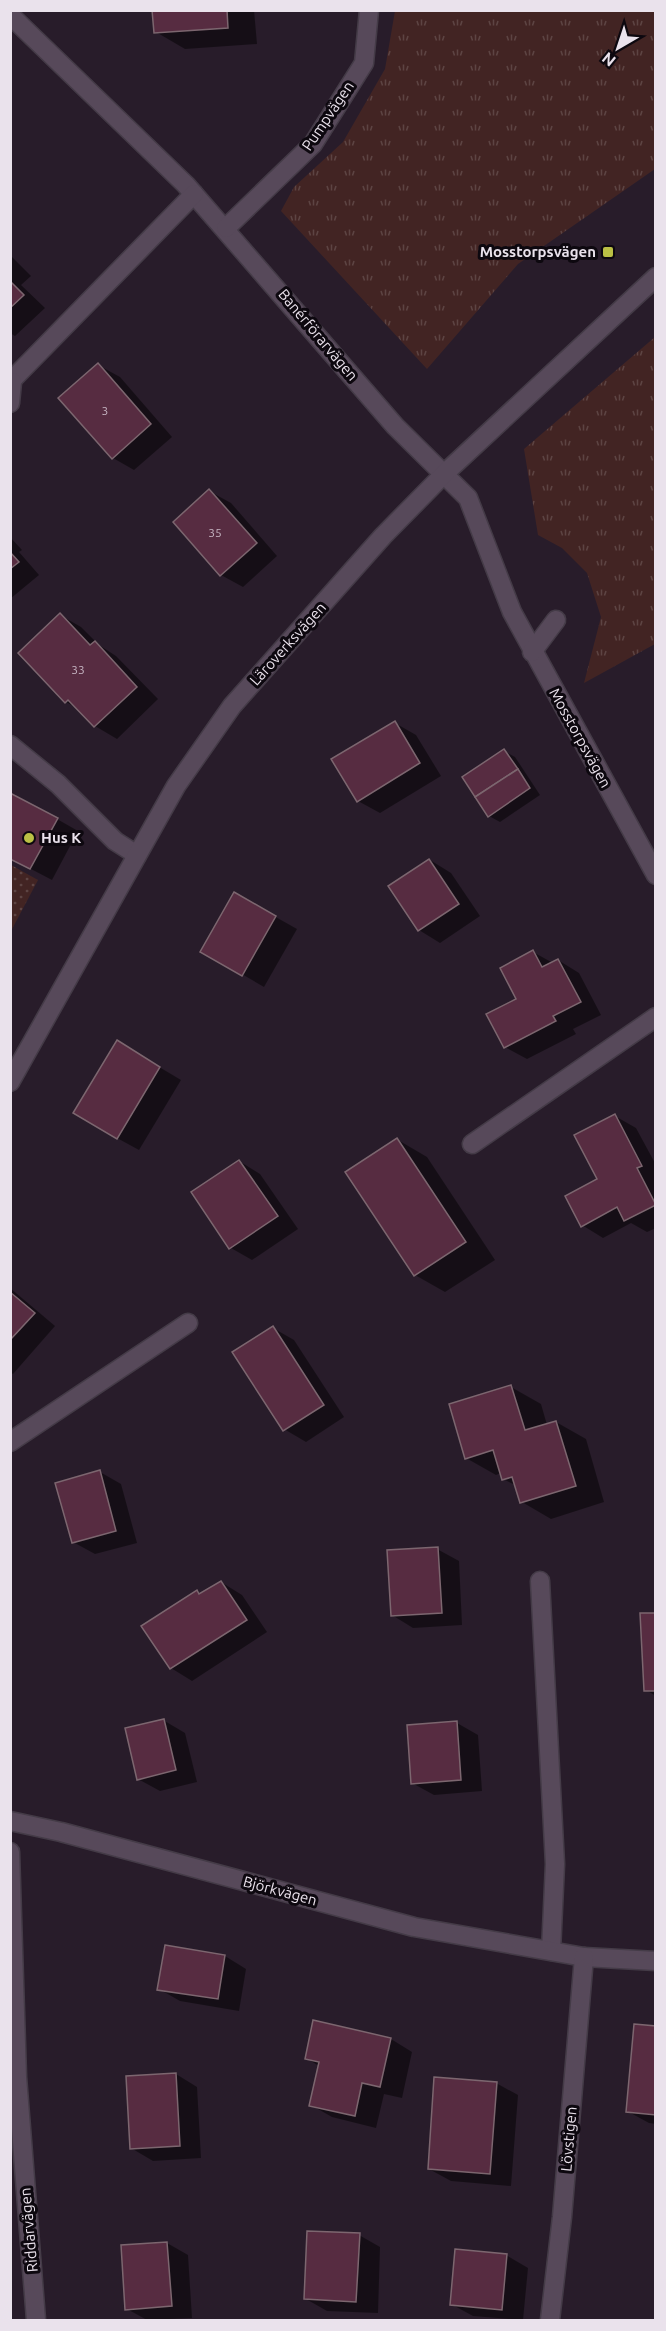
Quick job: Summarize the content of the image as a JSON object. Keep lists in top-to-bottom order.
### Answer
{
  "streets": {
    "street": [
      "Pumpvägen",
      "Banérförarvägen",
      "Läroverksvägen",
      "Mosstorpsvägen",
      "Björkvägen",
      "Lövstigen",
      "Riddarvägen"
    ]
  },
  "crossings": [
    ["Pumpvägen", "Banérförarvägen"],
    ["Banérförarvägen", "Läroverksvägen"],
    ["Banérförarvägen", "Mosstorpsvägen"],
    ["Läroverksvägen", "Mosstorpsvägen"],
    ["Björkvägen", "Lövstigen"]
  ],
  "places": {
    "transit": ["Mosstorpsvägen"],
    "other": ["Hus K"]
  },
  "house_numbers": ["3", "35", "33"],
  "north": "bottom left"
}
